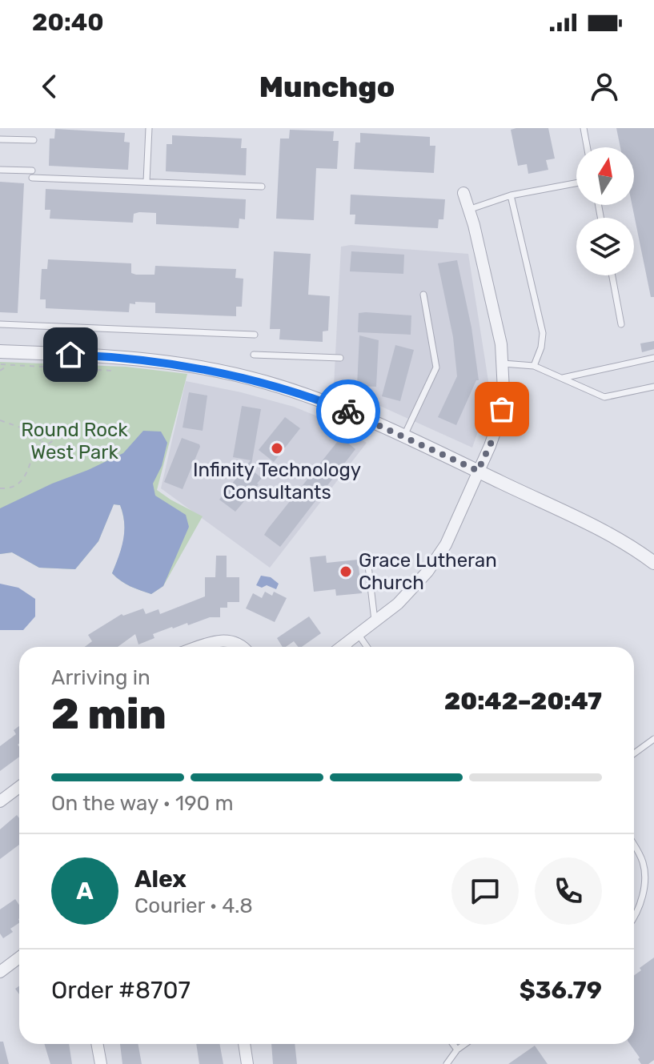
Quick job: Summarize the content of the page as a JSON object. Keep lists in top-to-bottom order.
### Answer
{
  "parks": ["Round Rock West Park"],
  "places": ["Infinity Technology Consultants", "Grace Lutheran Church"],
  "north": "top",
  "page": {
    "status": "20:40",
    "header": "Munchgo",
    "heading": ["2 min", "Arriving in", "20:42–20:47"],
    "panel": [
      "Alex",
      "Courier · 4.8",
      "Order #8707",
      "$36.79"
    ],
    "bar": "On the way · 190 m",
    "round": "A"
  }
}
